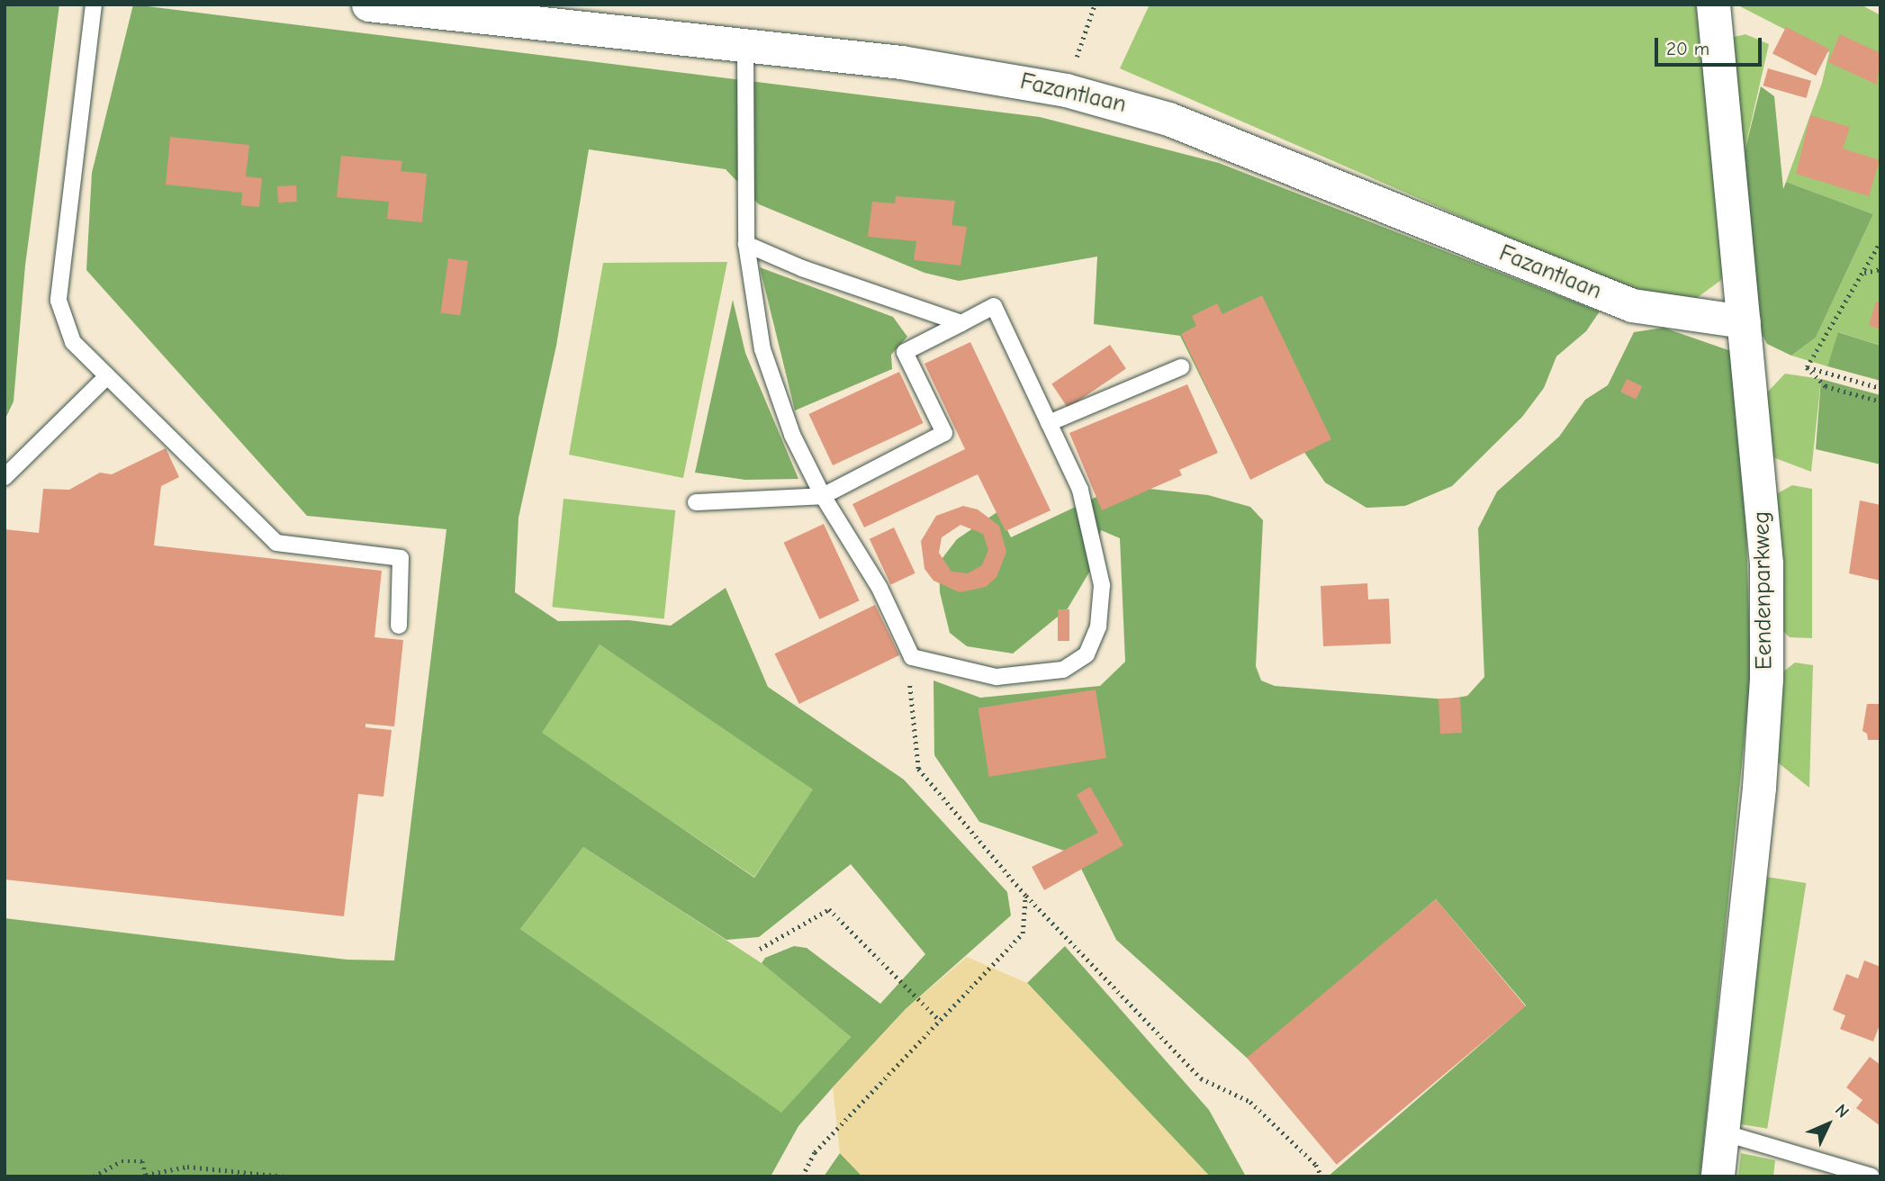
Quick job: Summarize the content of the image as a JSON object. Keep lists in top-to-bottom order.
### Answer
{
  "streets": {
    "street": ["Fazantlaan", "Eendenparkweg"]
  },
  "crossings": [
    ["Fazantlaan", "Eendenparkweg"]
  ],
  "scale_bar": "20 m",
  "north": "top right"
}
